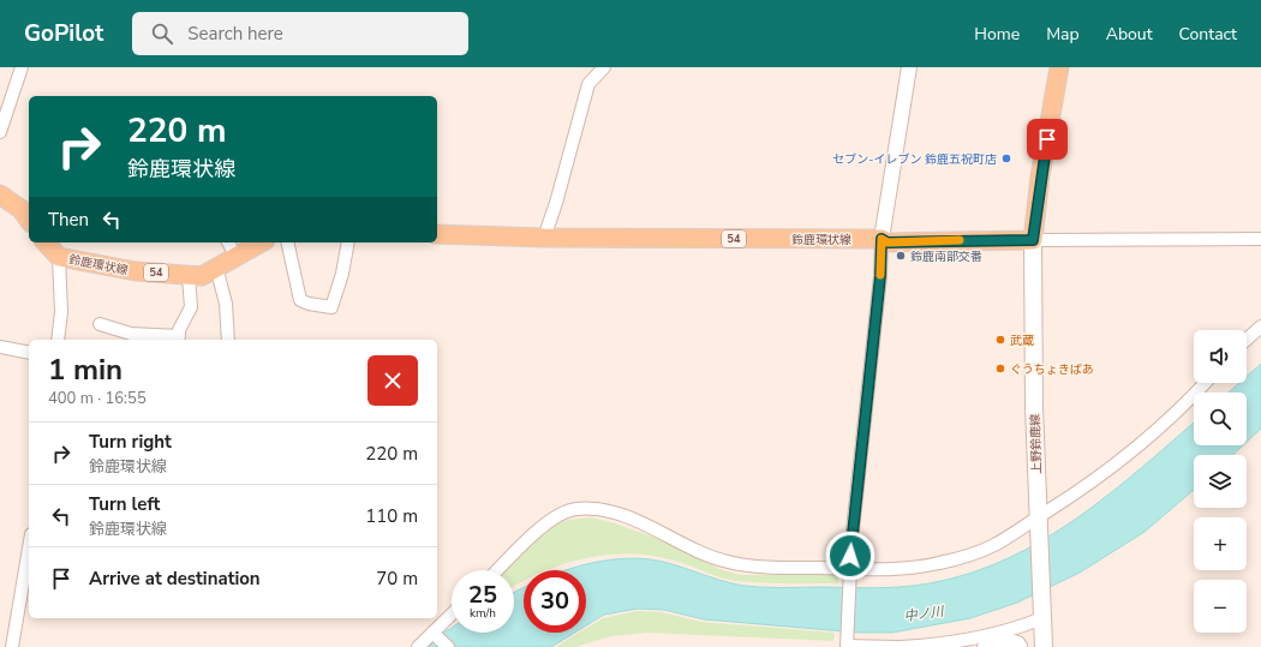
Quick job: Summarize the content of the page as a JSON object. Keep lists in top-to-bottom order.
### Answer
{
  "streets": {
    "main road": ["54", "鈴鹿環状線", "上野鈴鹿線"]
  },
  "crossings": [
    ["鈴鹿環状線", "上野鈴鹿線"]
  ],
  "water": ["中ノ川"],
  "places": [
    "セブン-イレブン 鈴鹿五祝町店",
    "鈴鹿南部交番",
    "武蔵",
    "ぐうちょきぱあ"
  ],
  "page": {
    "header": "GoPilot",
    "search": "Search here",
    "nav": [
      "Home",
      "Map",
      "About",
      "Contact"
    ],
    "turn": ["220 m", "鈴鹿環状線"],
    "then": "Then",
    "map_buttons": ["+", "−"],
    "heading": ["1 min", "400 m · 16:55"],
    "list": [
      {
        "name": "Turn right",
        "note": "鈴鹿環状線",
        "value": "220 m"
      },
      {
        "name": "Turn left",
        "note": "鈴鹿環状線",
        "value": "110 m"
      },
      {
        "name": "Arrive at destination",
        "value": "70 m"
      }
    ],
    "speed": "25 km/h",
    "limit": "30"
  }
}
